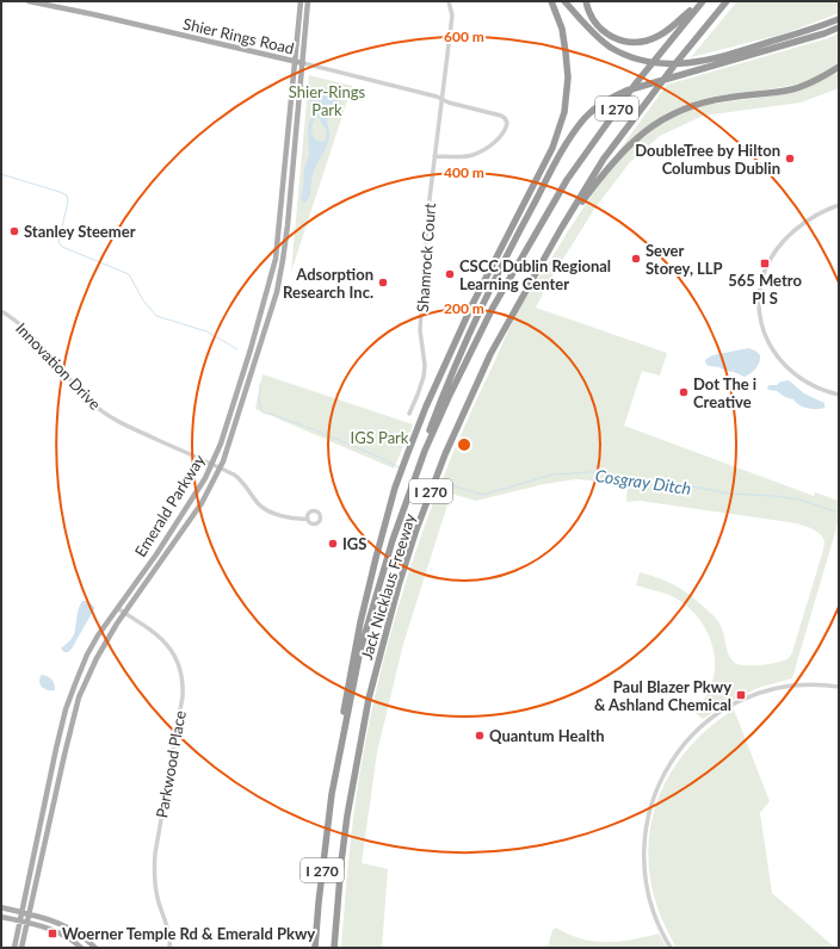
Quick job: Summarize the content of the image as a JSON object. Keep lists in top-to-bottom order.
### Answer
{
  "streets": {
    "highway": ["I 270", "Jack Nicklaus Freeway"],
    "main road": ["Shier Rings Road", "Emerald Parkway"],
    "street": ["Shamrock Court", "Innovation Drive", "Parkwood Place"]
  },
  "crossings": [
    ["Shier Rings Road", "Shamrock Court"],
    ["Shier Rings Road", "Emerald Parkway"],
    ["Innovation Drive", "Emerald Parkway"],
    ["Emerald Parkway", "Parkwood Place"]
  ],
  "water": ["Cosgray Ditch"],
  "parks": ["Shier-Rings Park", "IGS Park"],
  "places": {
    "other": [
      "DoubleTree by Hilton Columbus Dublin",
      "Stanley Steemer",
      "Sever Storey, LLP",
      "CSCC Dublin Regional Learning Center",
      "Adsorption Research Inc.",
      "Dot The i Creative",
      "IGS",
      "Quantum Health"
    ],
    "transit": ["565 Metro Pl S", "Paul Blazer Pkwy & Ashland Chemical", "Woerner Temple Rd & Emerald Pkwy"]
  },
  "rings": ["600 m", "400 m", "200 m"]
}
